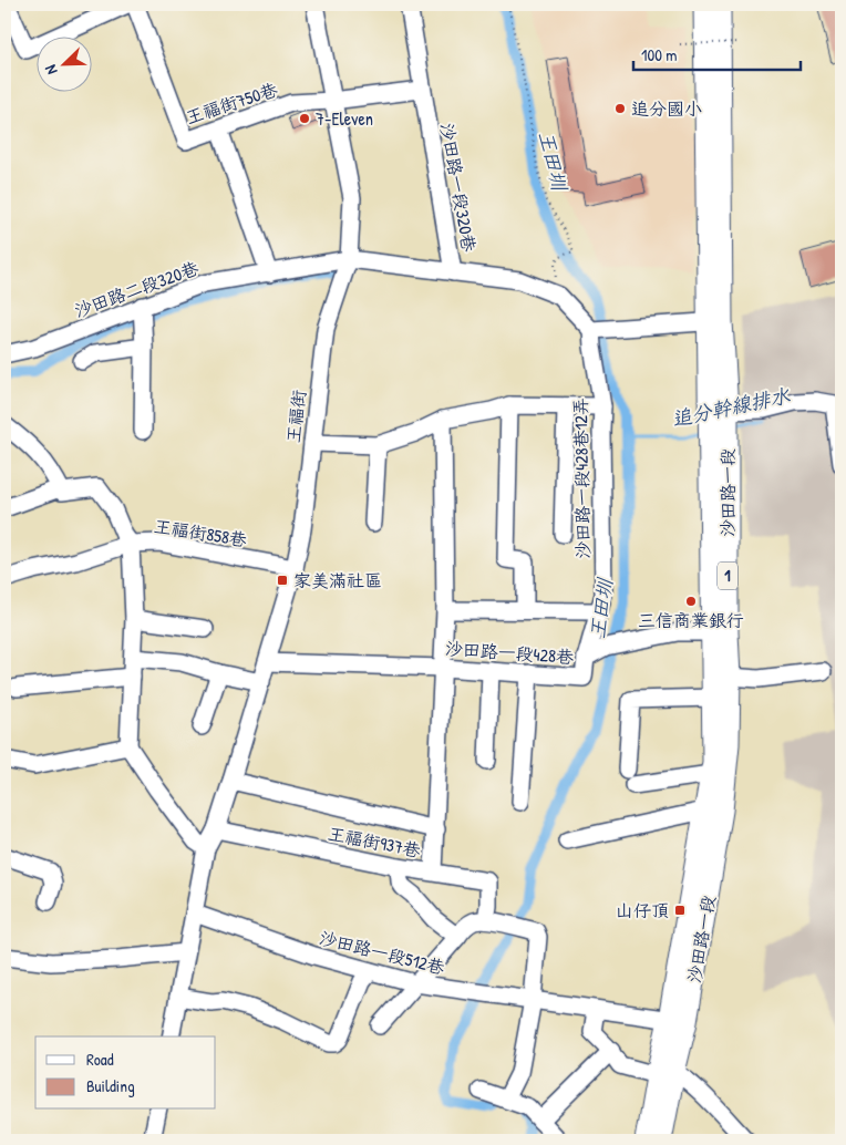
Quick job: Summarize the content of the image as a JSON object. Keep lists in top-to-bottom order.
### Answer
{
  "streets": {
    "main road": ["沙田路一段", "1"],
    "street": [
      "王福街750巷",
      "沙田路一段320巷",
      "沙田路二段320巷",
      "王福街",
      "沙田路一段428巷12弄",
      "王福街858巷",
      "沙田路一段428巷",
      "王福街937巷",
      "沙田路一段512巷"
    ]
  },
  "crossings": [
    ["王福街750巷", "沙田路一段320巷"],
    ["王福街750巷", "王福街"],
    ["沙田路一段320巷", "沙田路二段320巷"],
    ["沙田路一段320巷", "王福街"],
    ["沙田路二段320巷", "王福街"],
    ["王福街", "王福街858巷"],
    ["王福街", "沙田路一段428巷"],
    ["王福街", "王福街937巷"],
    ["沙田路一段428巷12弄", "沙田路一段428巷"],
    ["沙田路一段", "沙田路一段428巷"],
    ["沙田路一段", "沙田路一段512巷"]
  ],
  "water": ["王田圳", "追分幹線排水"],
  "places": {
    "other": ["追分國小", "7-Eleven", "三信商業銀行"],
    "transit": ["家美滿社區", "山仔頂"]
  },
  "legend": ["Road", "Building"],
  "scale_bar": "100 m",
  "north": "bottom left"
}
